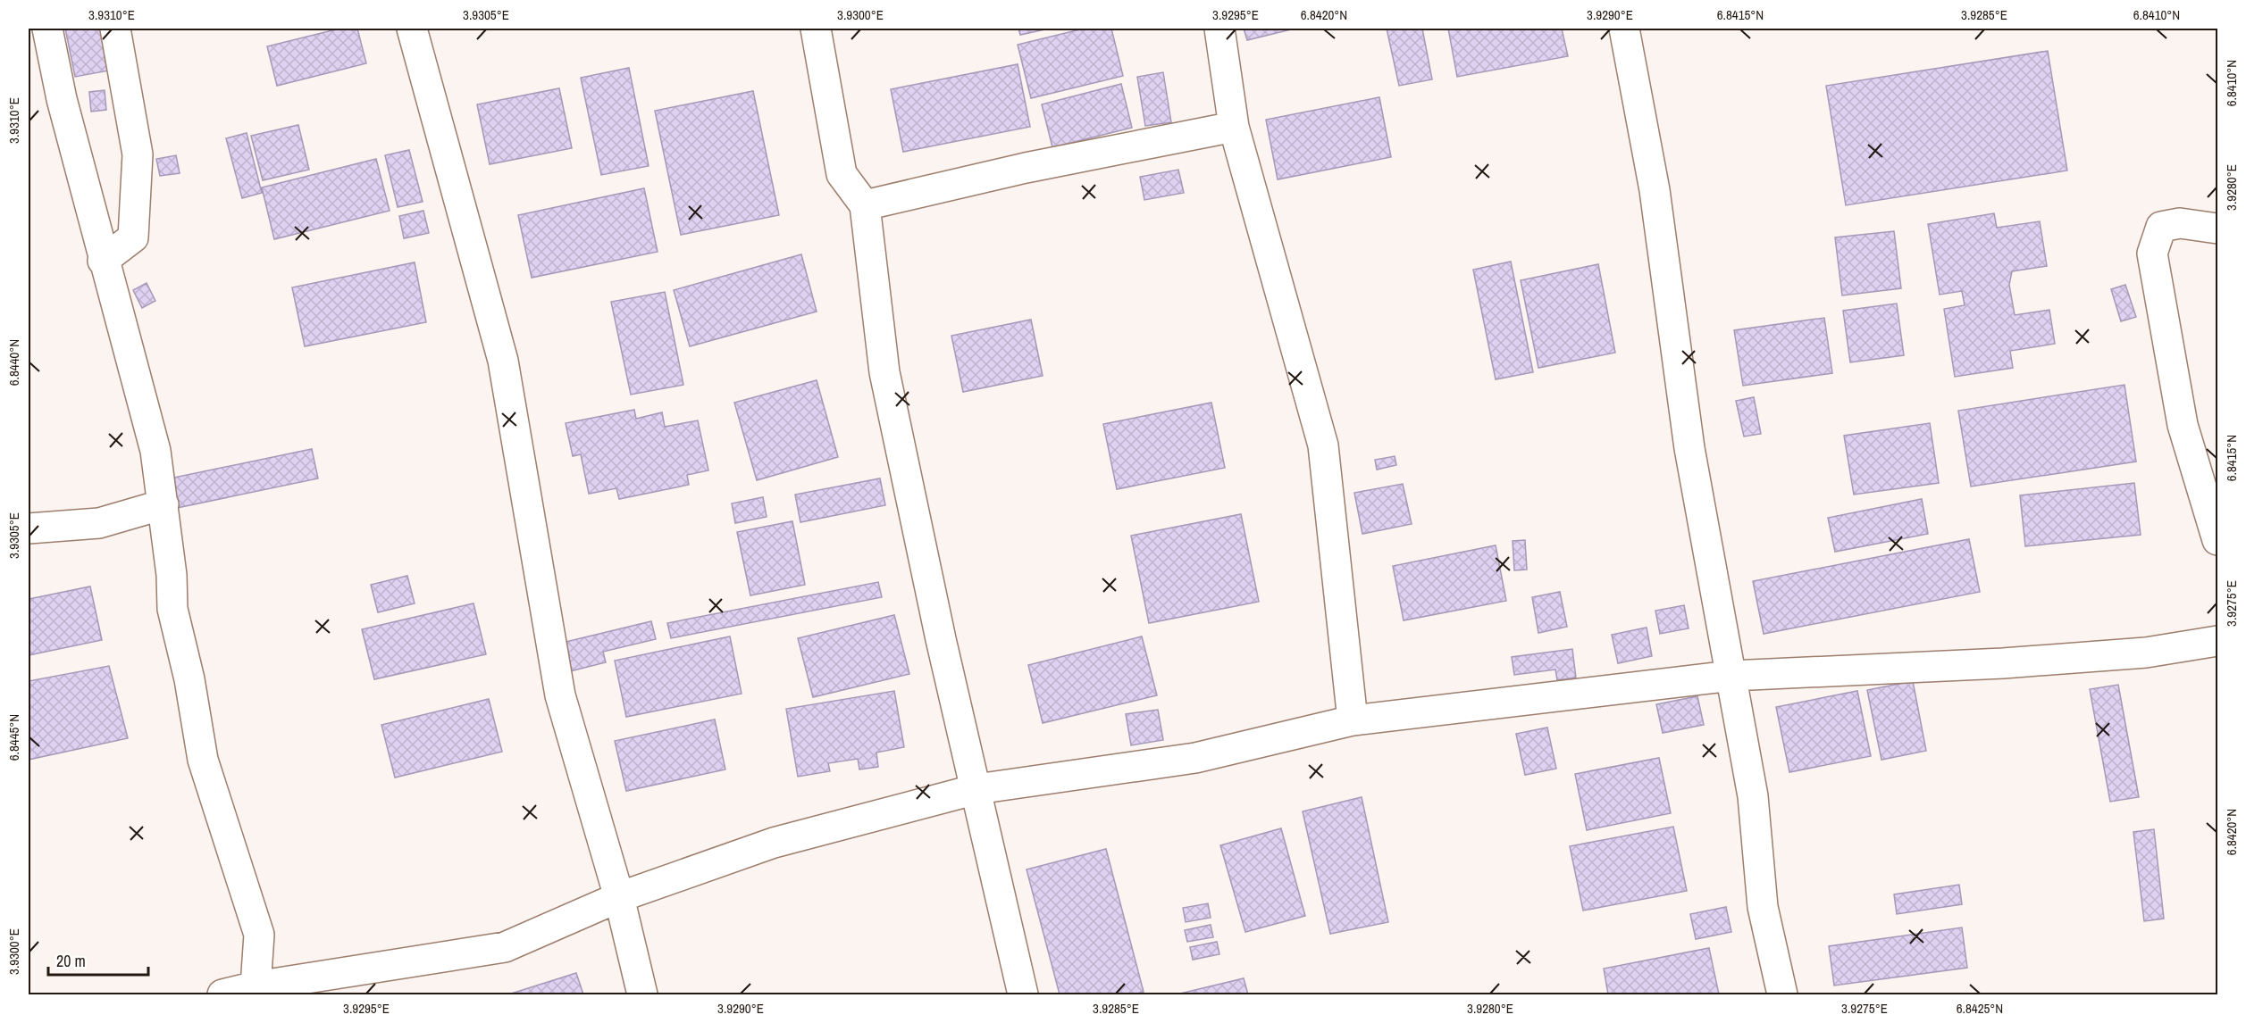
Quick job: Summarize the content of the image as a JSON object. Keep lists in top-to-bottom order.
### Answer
{
  "scale_bar": "20 m",
  "coordinates": [
    "3.9310°E",
    "3.9305°E",
    "3.9300°E",
    "3.9295°E",
    "6.8420°N",
    "3.9290°E",
    "6.8415°N",
    "3.9285°E",
    "6.8410°N",
    "3.9280°E",
    "6.8440°N",
    "3.9275°E",
    "6.8445°N",
    "6.8425°N"
  ]
}
